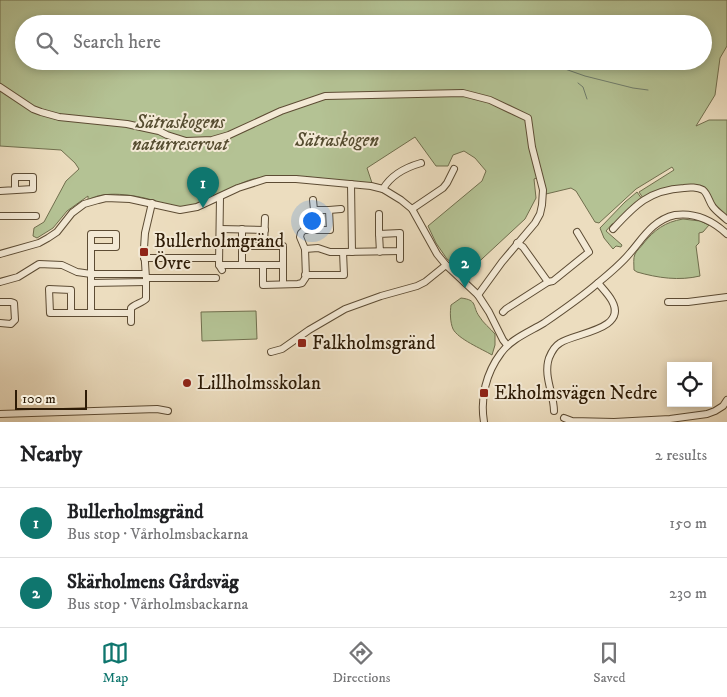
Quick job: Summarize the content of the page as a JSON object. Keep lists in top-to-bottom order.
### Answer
{
  "parks": ["Sätraskogens naturreservat", "Sätraskogen"],
  "places": {
    "transit": ["Bullerholmgränd Övre", "Falkholmsgränd", "Ekholmsvägen Nedre"],
    "other": ["Lillholmsskolan"]
  },
  "scale_bar": "100 m",
  "page": {
    "search": "Search here",
    "pins": ["1", "2"],
    "scale": "100 m",
    "heading": ["Nearby", "2 results"],
    "list": [
      {
        "mark": "1",
        "name": "Bullerholmsgränd",
        "note": "Bus stop · Vårholmsbackarna",
        "value": "150 m"
      },
      {
        "mark": "2",
        "name": "Skärholmens Gårdsväg",
        "note": "Bus stop · Vårholmsbackarna",
        "value": "230 m"
      }
    ],
    "nav": ["Map", "Directions", "Saved"]
  }
}
